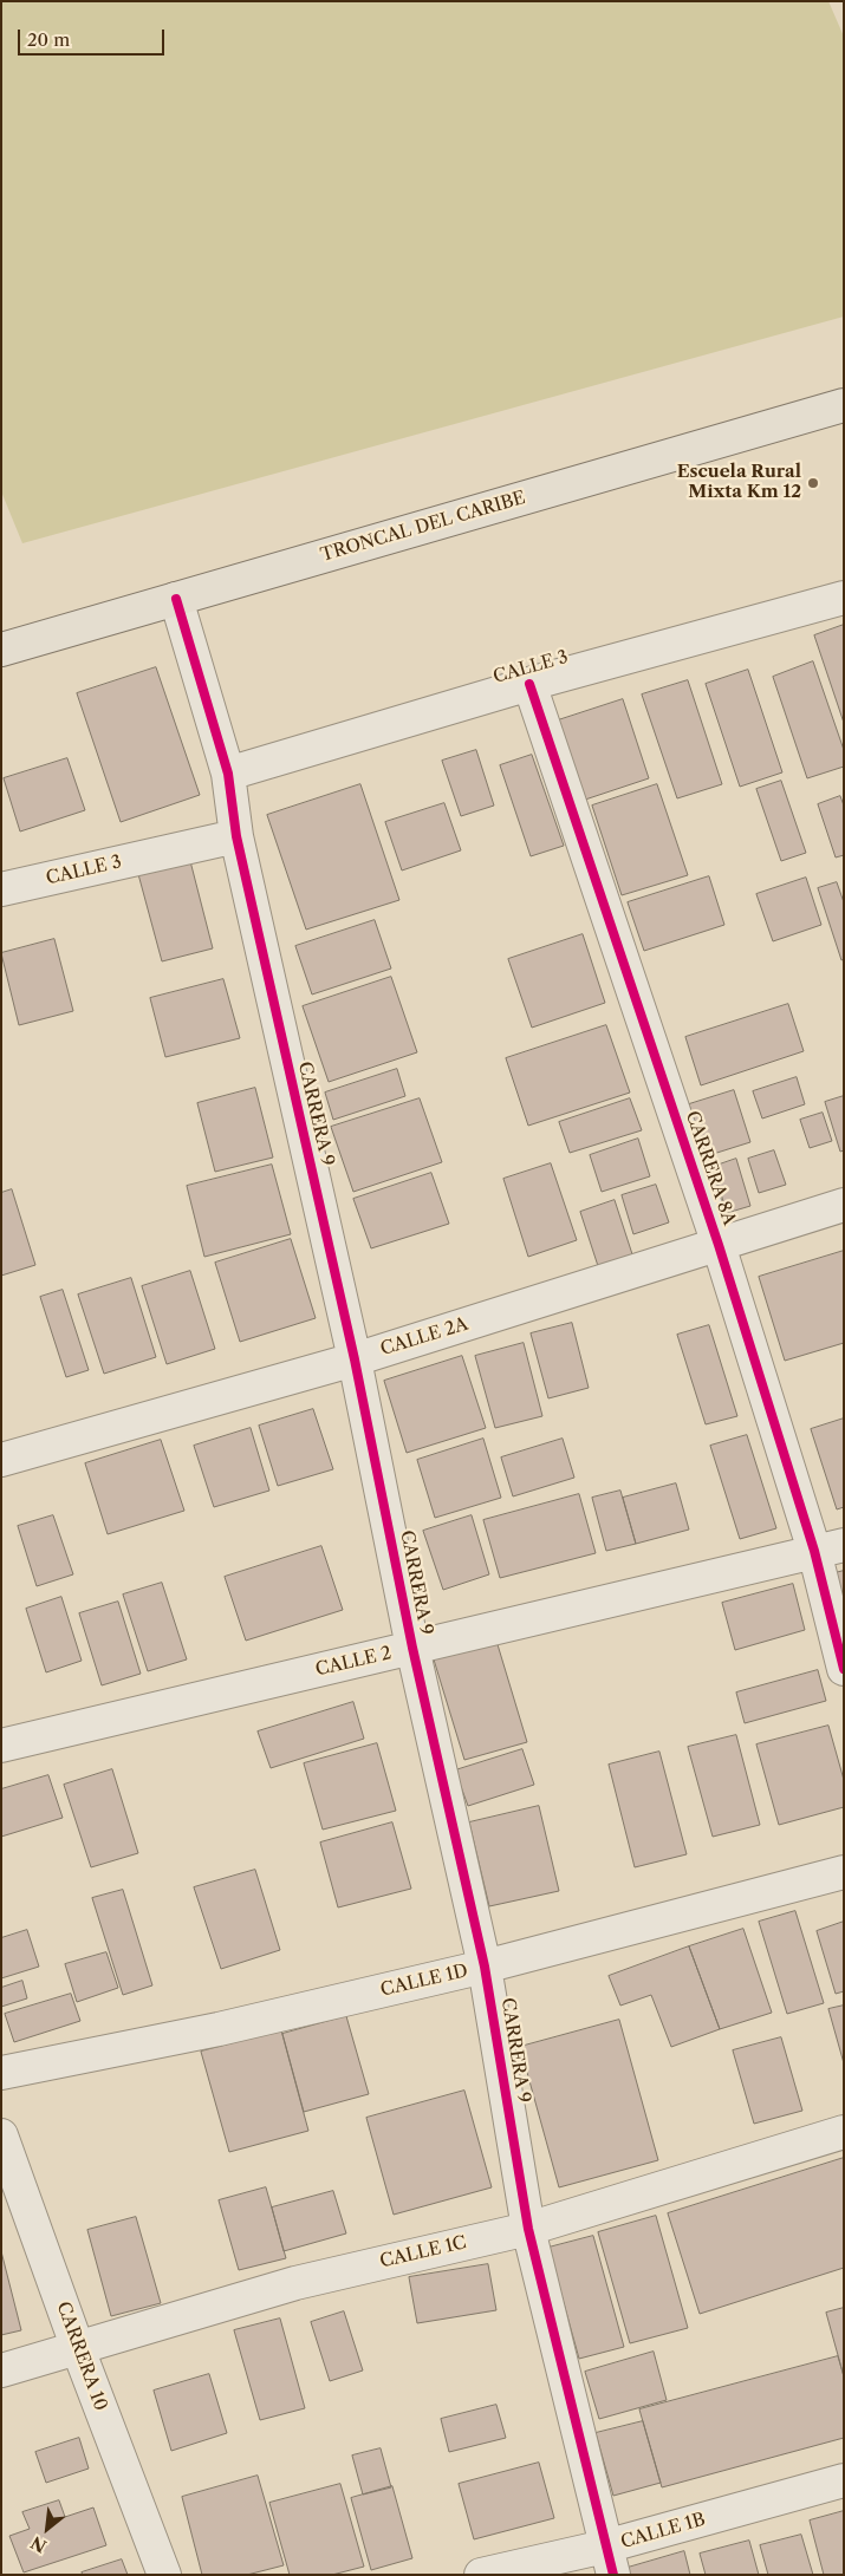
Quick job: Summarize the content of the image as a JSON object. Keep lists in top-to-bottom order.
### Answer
{
  "streets": {
    "highway": ["TRONCAL DEL CARIBE"],
    "street": [
      "CALLE 3",
      "CARRERA 9",
      "CARRERA 8A",
      "CALLE 2A",
      "CALLE 2",
      "CALLE 1D",
      "CALLE 1C",
      "CARRERA 10",
      "CALLE 1B"
    ]
  },
  "crossings": [
    ["TRONCAL DEL CARIBE", "CARRERA 9"],
    ["CALLE 3", "CARRERA 9"],
    ["CALLE 3", "CARRERA 8A"],
    ["CARRERA 9", "CALLE 2A"],
    ["CARRERA 9", "CALLE 2"],
    ["CARRERA 9", "CALLE 1D"],
    ["CARRERA 9", "CALLE 1C"],
    ["CARRERA 9", "CALLE 1B"],
    ["CARRERA 8A", "CALLE 2A"],
    ["CARRERA 8A", "CALLE 2"],
    ["CALLE 1C", "CARRERA 10"]
  ],
  "places": ["Escuela Rural Mixta Km 12"],
  "scale_bar": "20 m",
  "north": "bottom left"
}
